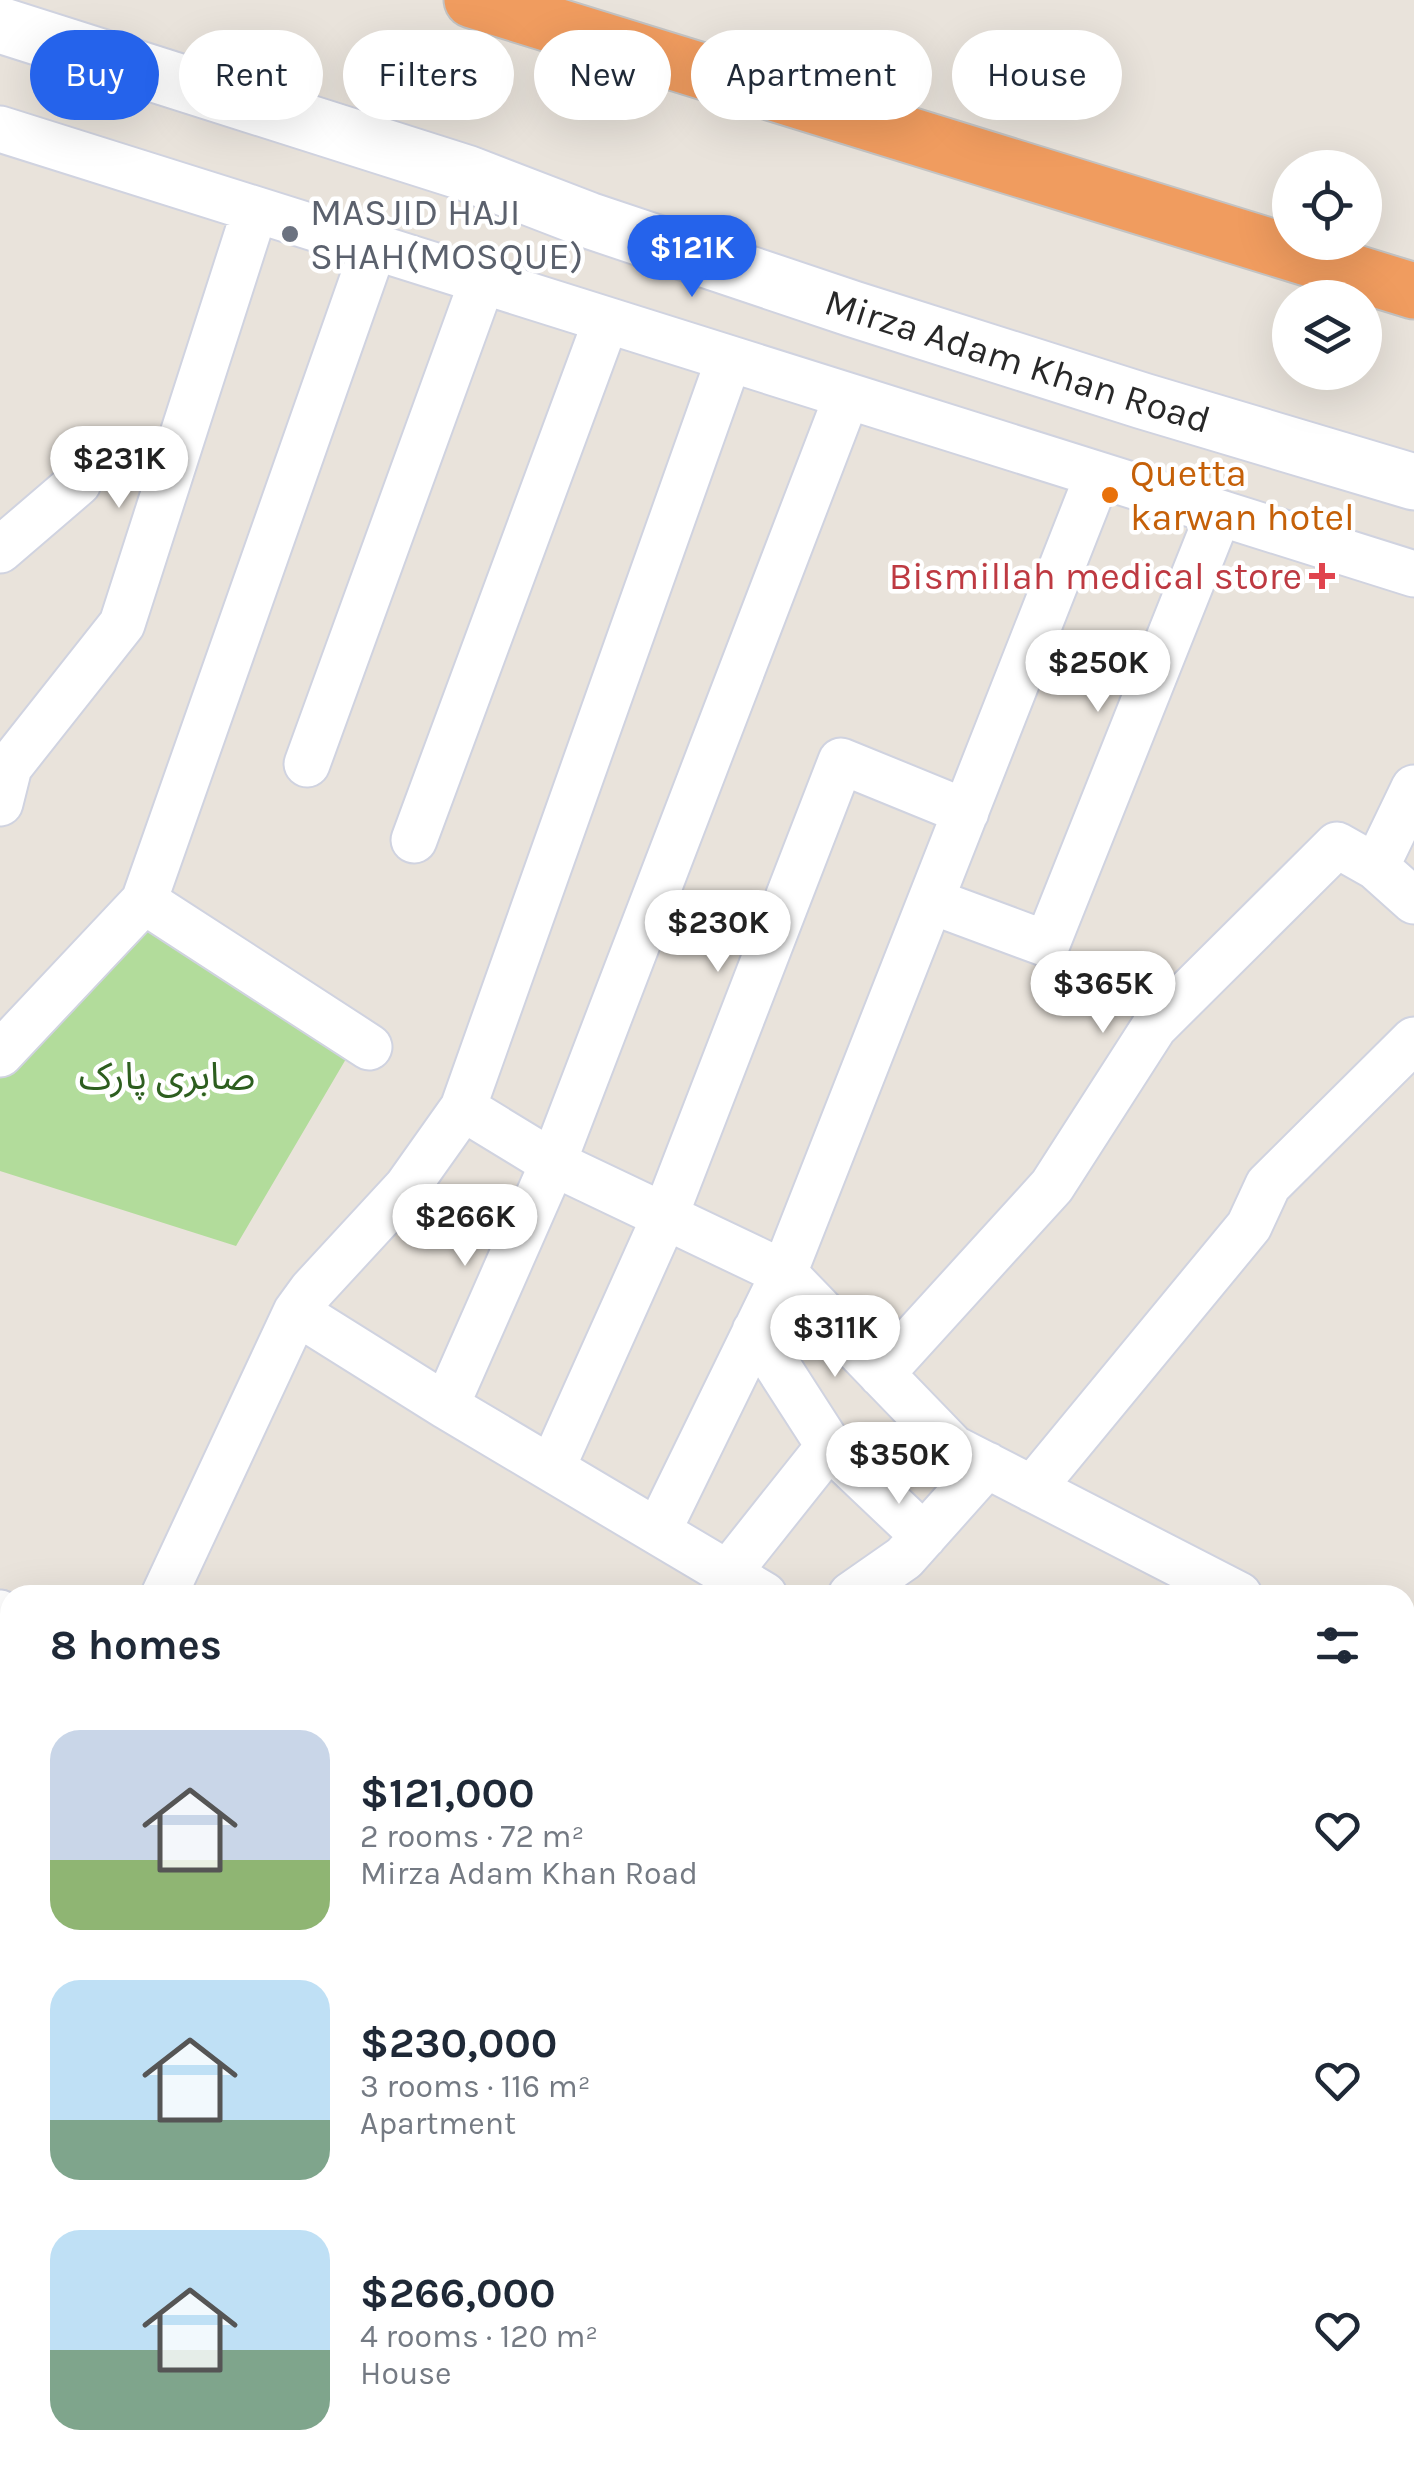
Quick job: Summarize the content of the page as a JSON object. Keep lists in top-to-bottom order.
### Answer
{
  "streets": {
    "main road": ["Mirza Adam Khan Road"]
  },
  "parks": ["صابری پارک"],
  "places": {
    "other": ["MASJID HAJI SHAH(MOSQUE)", "Quetta karwan hotel"],
    "health": ["Bismillah medical store"]
  },
  "page": {
    "chip": [
      "Buy",
      "Rent",
      "Filters",
      "New",
      "Apartment",
      "House"
    ],
    "price": [
      "$121K",
      "$231K",
      "$250K",
      "$230K",
      "$365K",
      "$266K",
      "$311K",
      "$350K"
    ],
    "heading": "8 homes",
    "list": [
      {
        "name": "$121,000",
        "note": "2 rooms · 72 m² · Mirza Adam Khan Road"
      },
      {
        "name": "$230,000",
        "note": "3 rooms · 116 m² · Apartment"
      },
      {
        "name": "$266,000",
        "note": "4 rooms · 120 m² · House"
      }
    ]
  }
}
